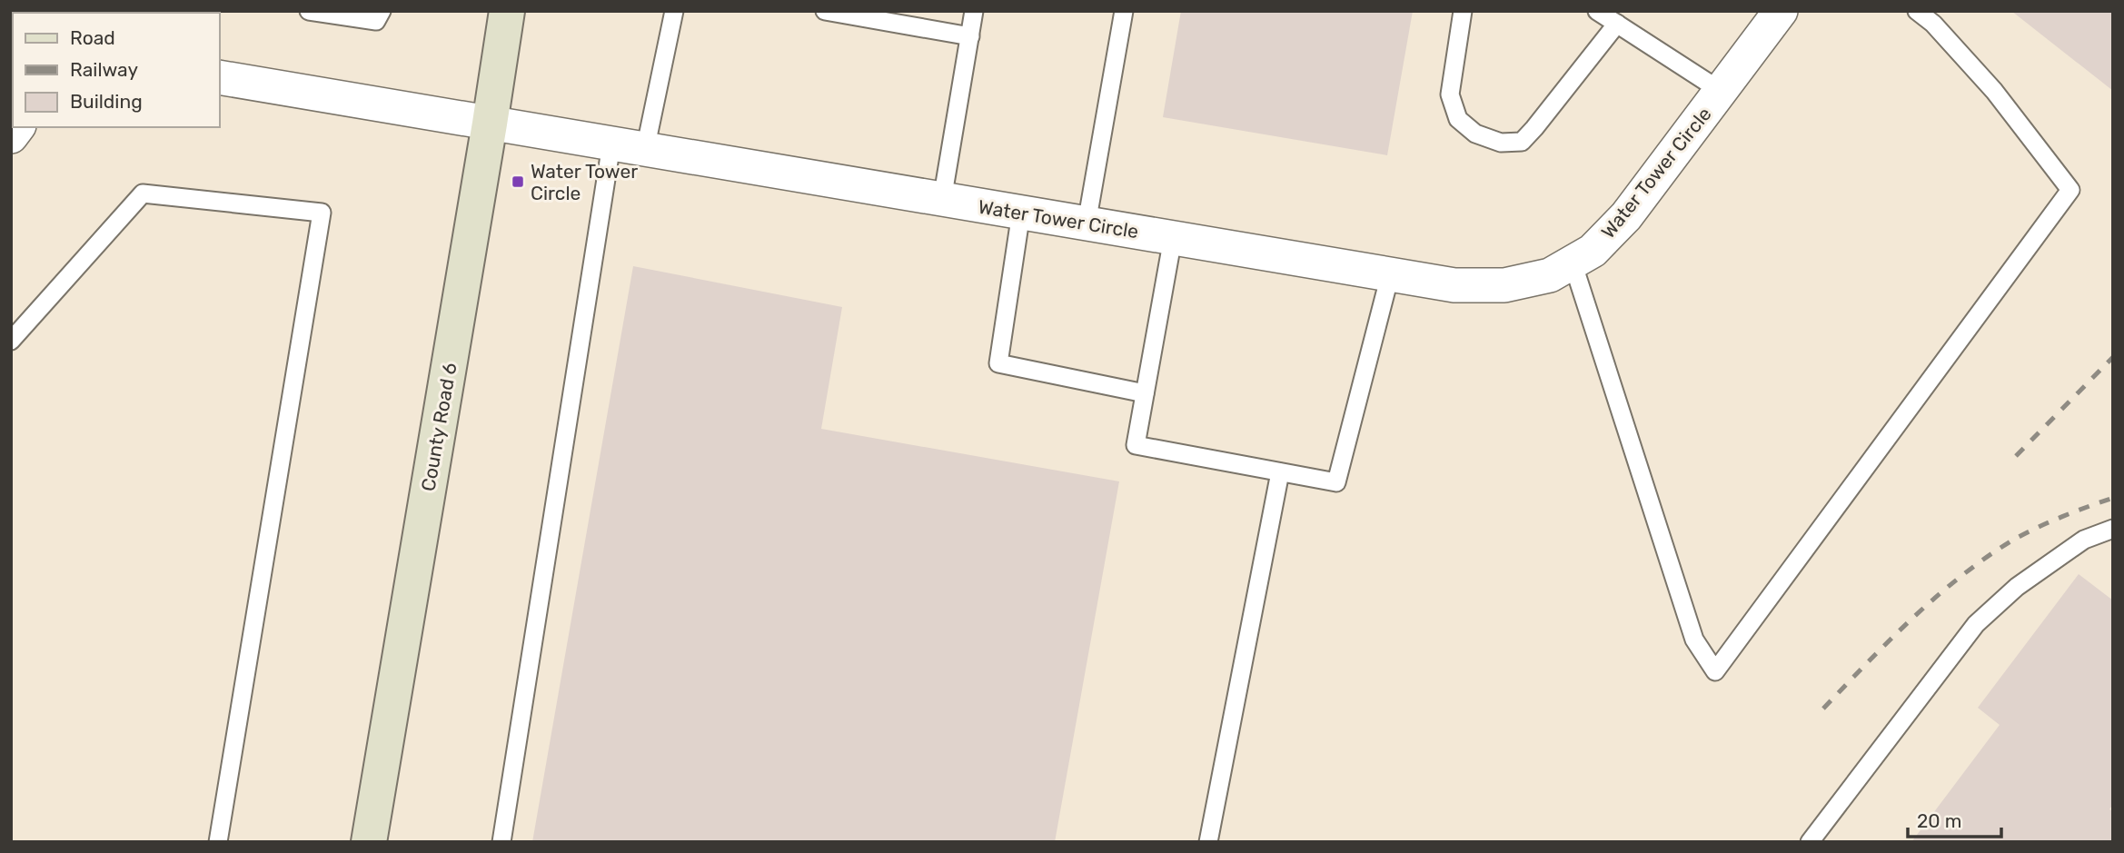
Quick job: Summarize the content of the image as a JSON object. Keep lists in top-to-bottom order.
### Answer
{
  "streets": {
    "main road": ["County Road 6"],
    "street": ["Water Tower Circle"]
  },
  "crossings": [
    ["Water Tower Circle", "County Road 6"]
  ],
  "places": {
    "transit": ["Water Tower Circle"]
  },
  "legend": ["Road", "Railway", "Building"],
  "scale_bar": "20 m"
}
